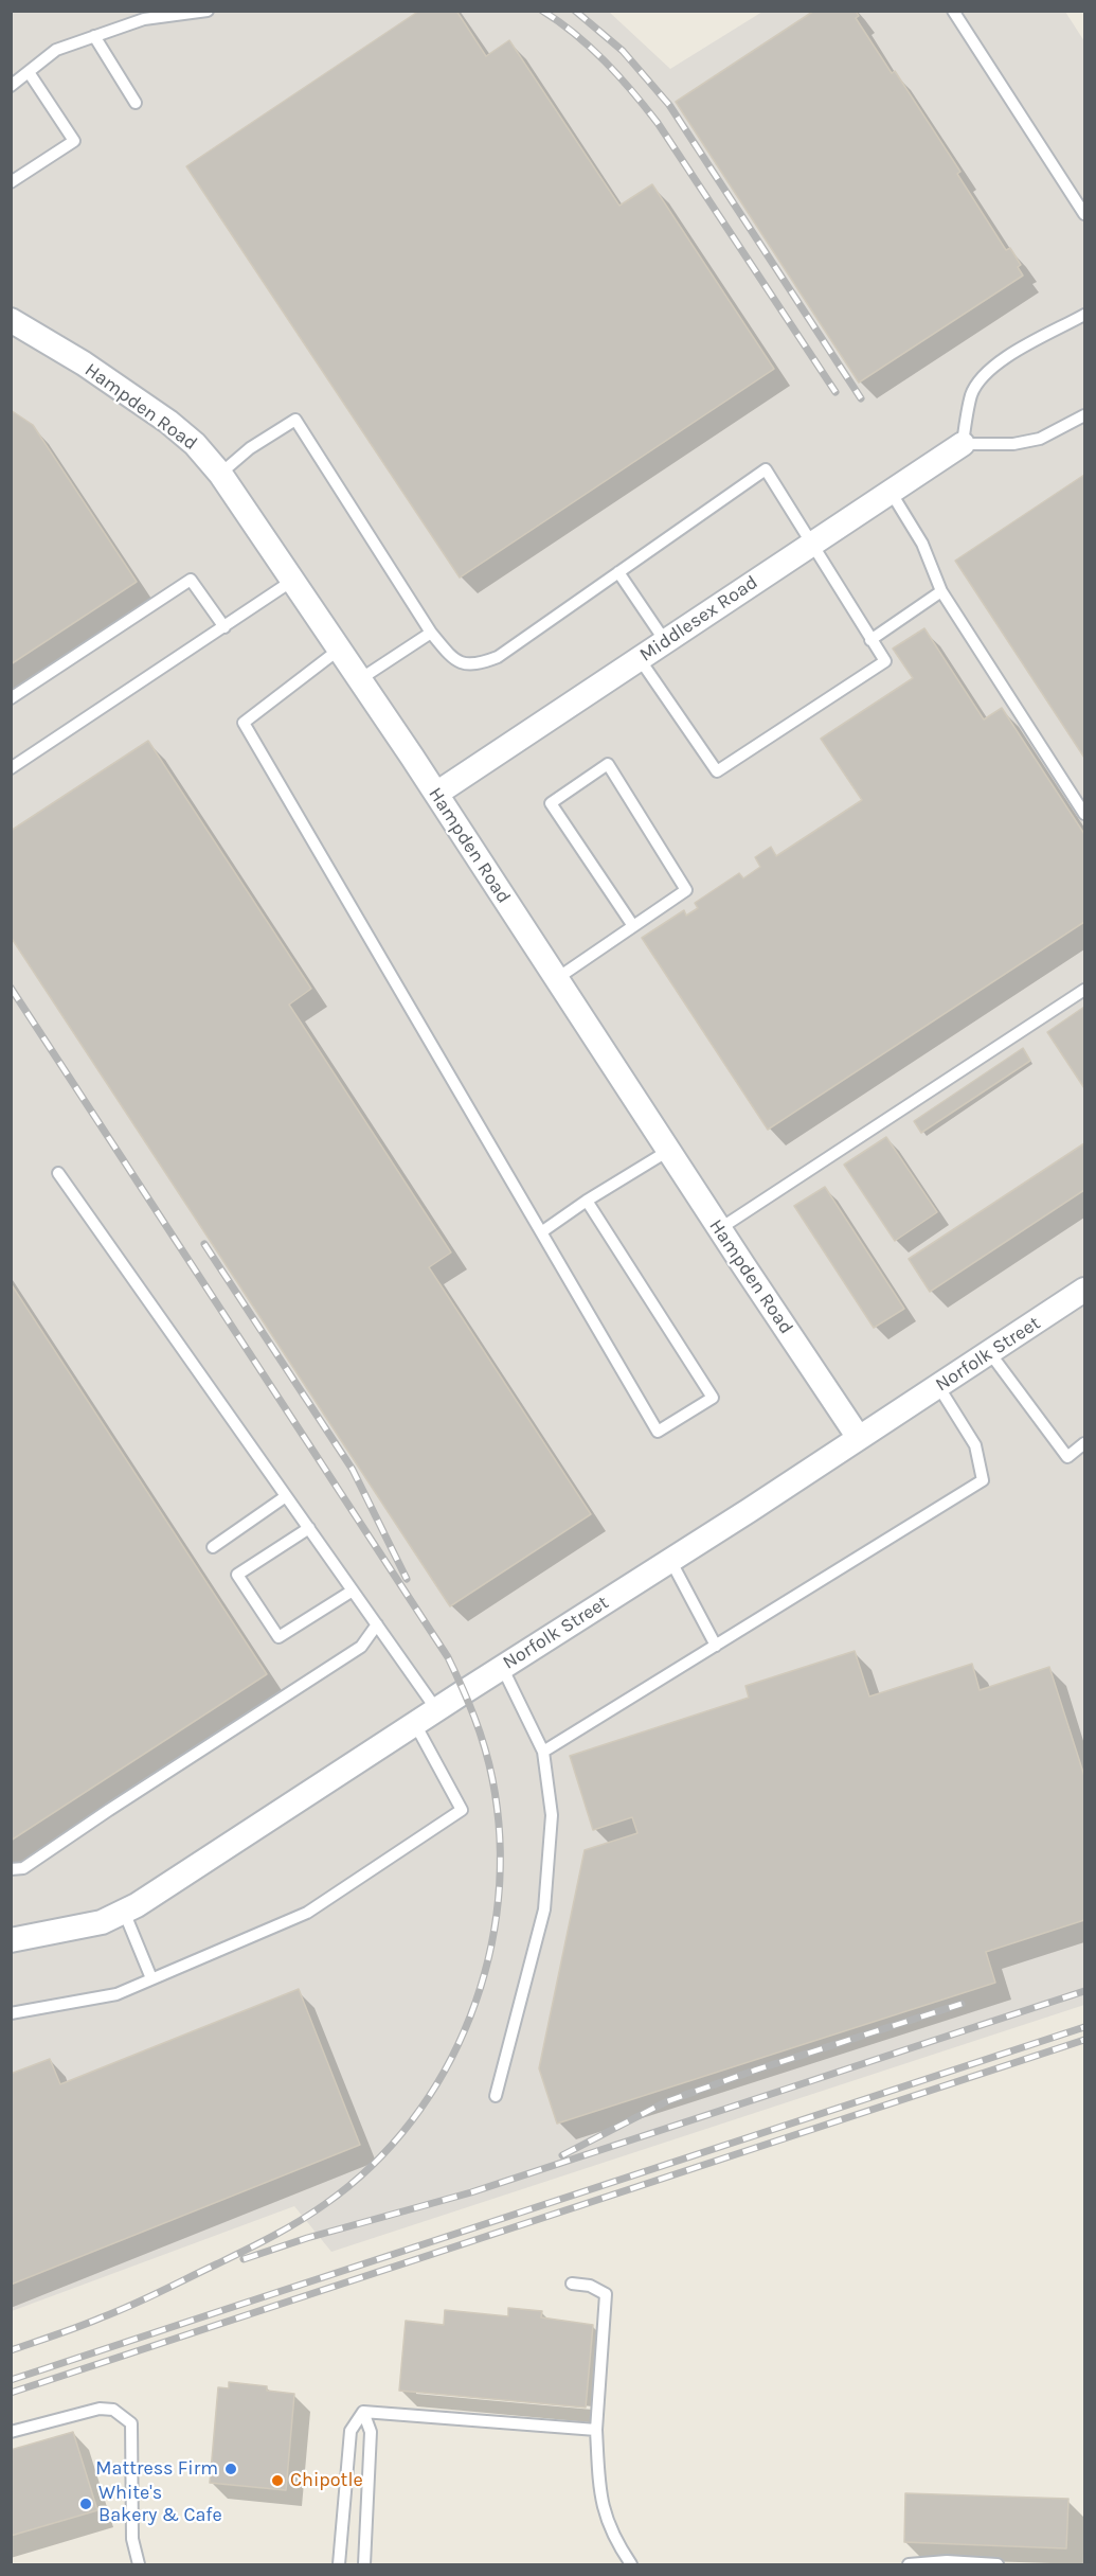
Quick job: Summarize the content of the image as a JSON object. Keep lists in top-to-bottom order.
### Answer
{
  "streets": {
    "street": ["Hampden Road", "Middlesex Road", "Norfolk Street"]
  },
  "crossings": [
    ["Hampden Road", "Middlesex Road"],
    ["Hampden Road", "Norfolk Street"]
  ],
  "places": ["Mattress Firm", "Chipotle", "White's Bakery & Cafe"]
}
